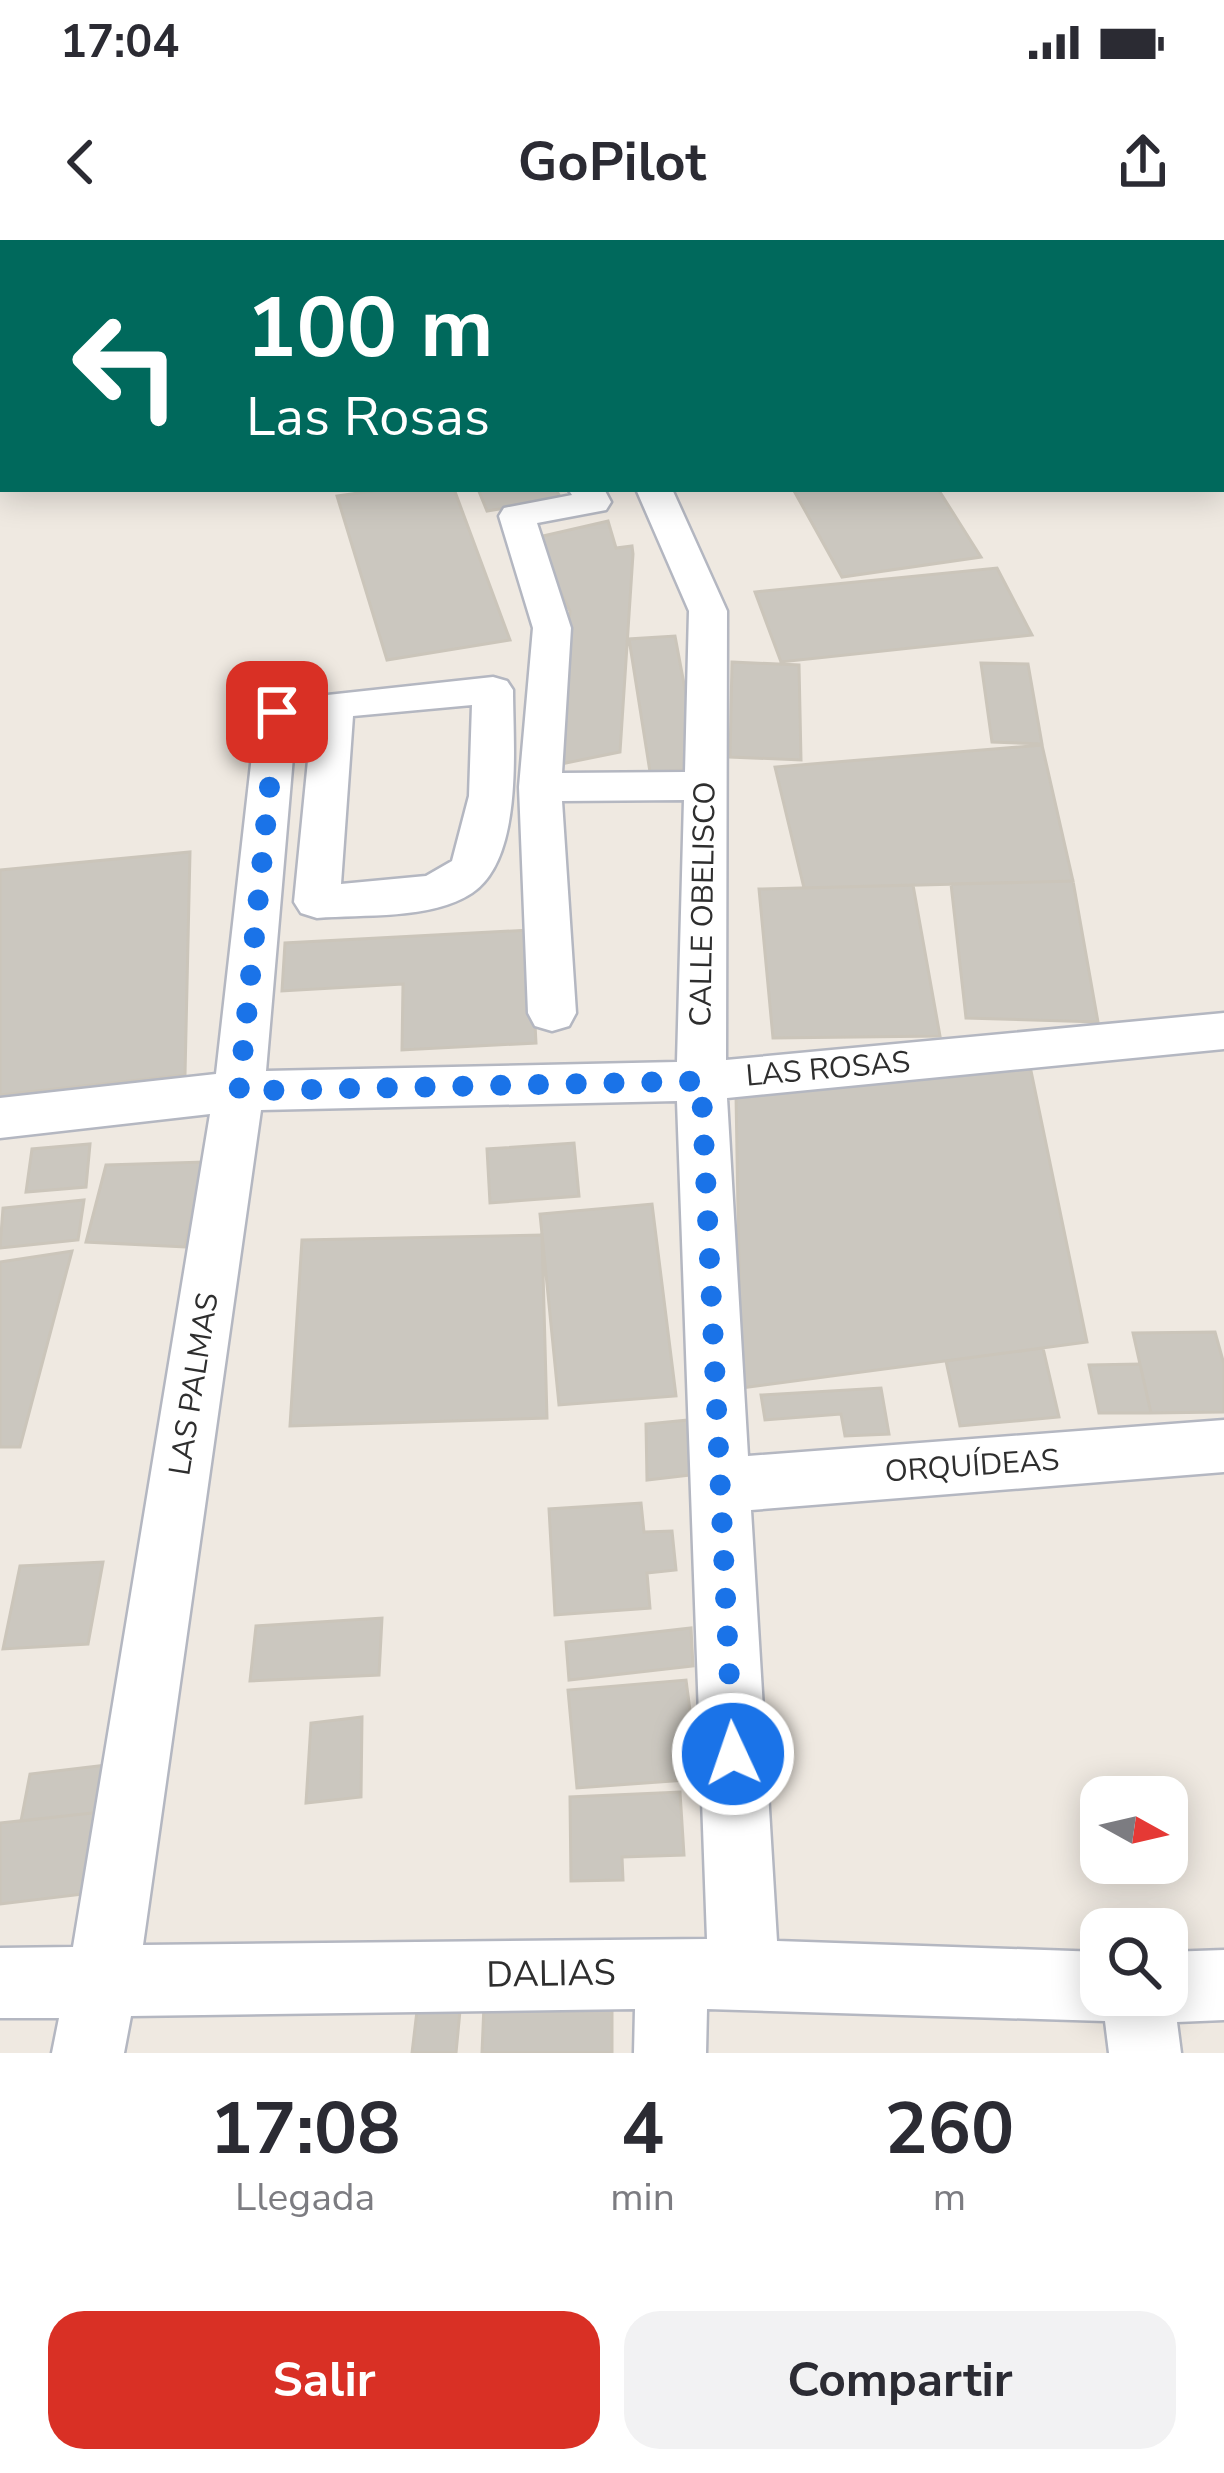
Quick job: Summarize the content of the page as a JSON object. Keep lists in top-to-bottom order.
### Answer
{
  "streets": {
    "street": [
      "CALLE OBELISCO",
      "LAS ROSAS",
      "LAS PALMAS",
      "ORQUÍDEAS",
      "DALIAS"
    ]
  },
  "crossings": [
    ["CALLE OBELISCO", "LAS ROSAS"],
    ["CALLE OBELISCO", "ORQUÍDEAS"],
    ["CALLE OBELISCO", "DALIAS"],
    ["LAS ROSAS", "LAS PALMAS"],
    ["LAS PALMAS", "DALIAS"]
  ],
  "north": "right",
  "page": {
    "status": "17:04",
    "header": "GoPilot",
    "turn": ["100 m", "Las Rosas"],
    "eta": [
      "17:08",
      "Llegada",
      "4",
      "min",
      "260",
      "m"
    ],
    "buttons": ["Salir", "Compartir"]
  }
}
